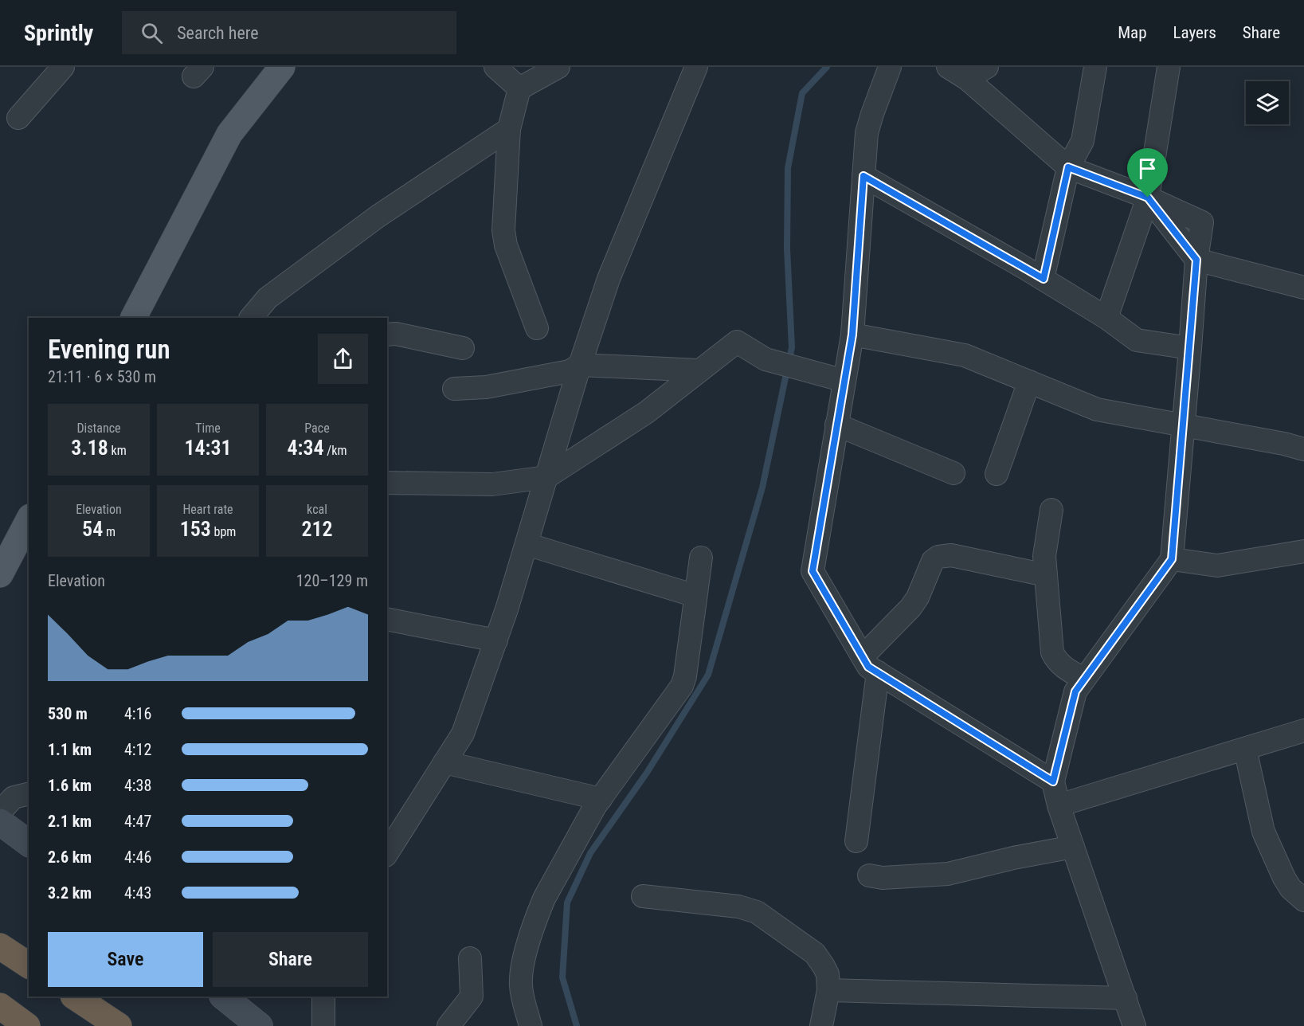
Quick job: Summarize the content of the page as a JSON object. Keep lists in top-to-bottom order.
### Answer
{
  "page": {
    "header": "Sprintly",
    "search": "Search here",
    "nav": ["Map", "Layers", "Share"],
    "heading": ["Evening run", "21:11 · 6 × 530 m"],
    "stats": [
      ["Distance", "3.18 km"],
      ["Time", "14:31"],
      ["Pace", "4:34 /km"],
      ["Elevation", "54 m"],
      ["Heart rate", "153 bpm"],
      ["kcal", "212"]
    ],
    "chart": ["Elevation", "120–129 m"],
    "list": [
      {
        "name": "530 m",
        "note": "4:16"
      },
      {
        "name": "1.1 km",
        "note": "4:12"
      },
      {
        "name": "1.6 km",
        "note": "4:38"
      },
      {
        "name": "2.1 km",
        "note": "4:47"
      },
      {
        "name": "2.6 km",
        "note": "4:46"
      },
      {
        "name": "3.2 km",
        "note": "4:43"
      }
    ],
    "buttons": ["Save", "Share"]
  }
}
